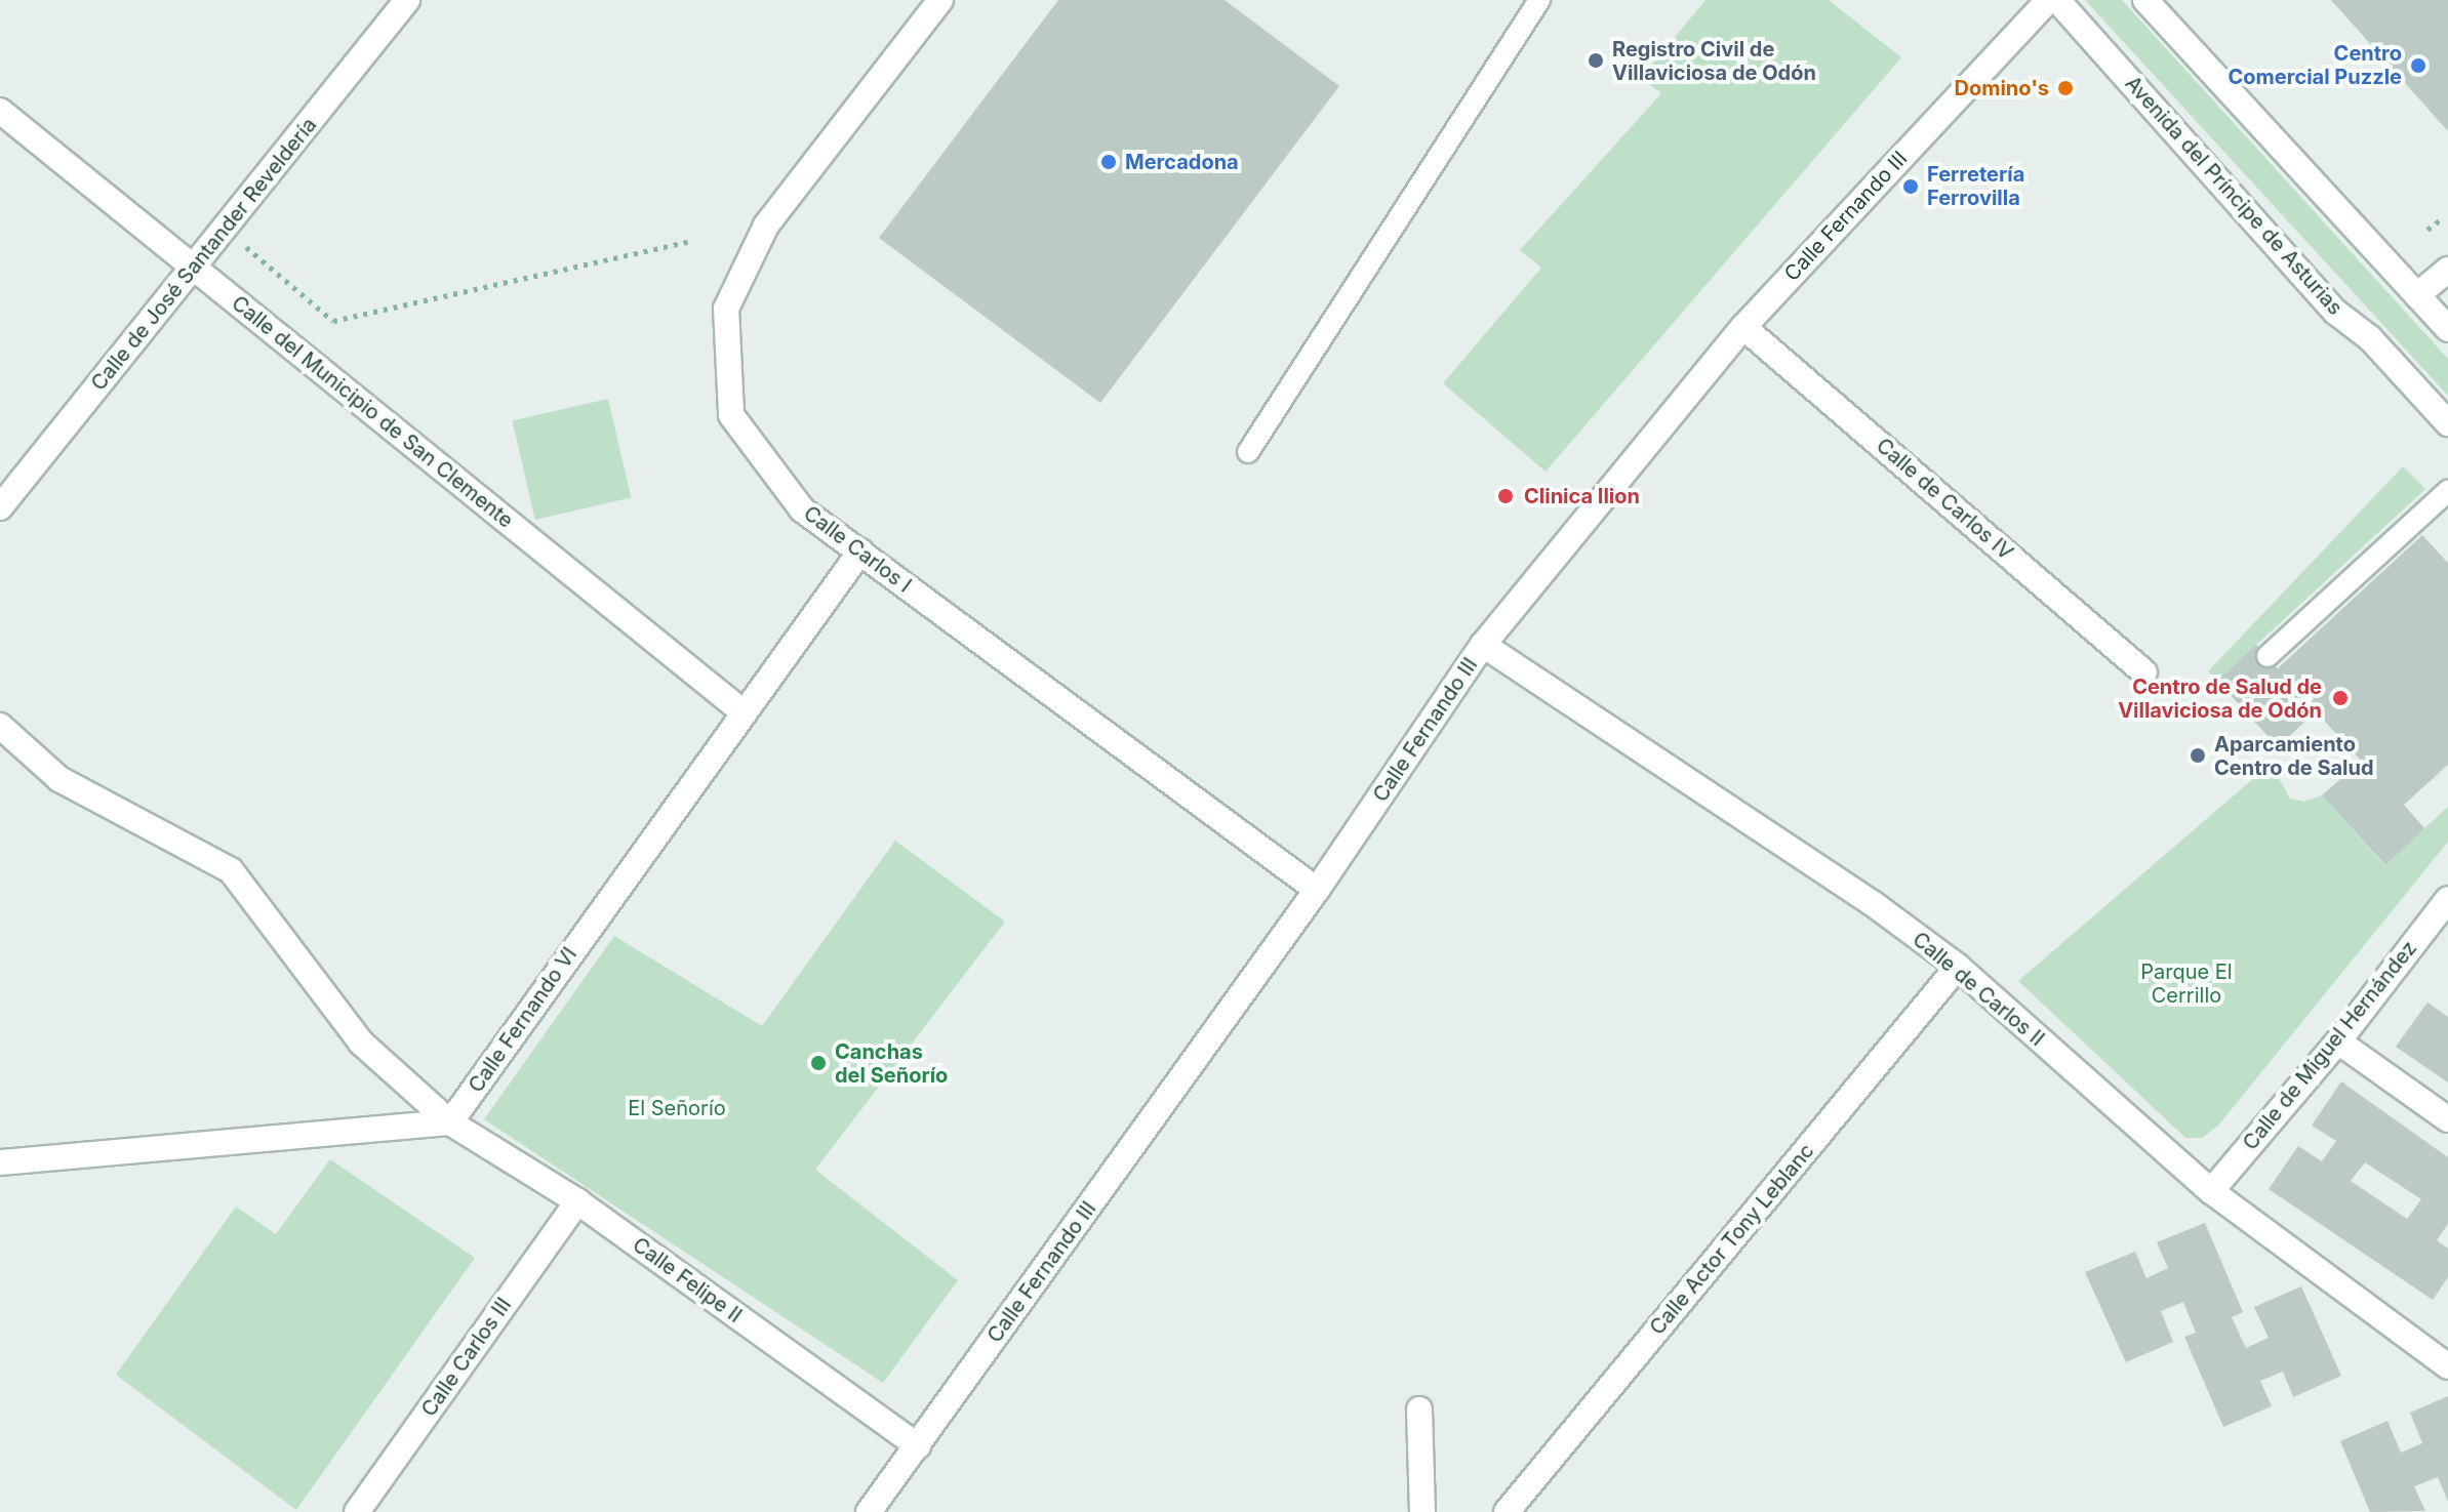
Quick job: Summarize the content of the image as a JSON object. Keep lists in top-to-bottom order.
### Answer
{
  "streets": {
    "street": [
      "Avenida del Príncipe de Asturias",
      "Calle Fernando III",
      "Calle de José Santander Reveldería",
      "Calle del Municipio de San Clemente",
      "Calle de Carlos IV",
      "Calle Carlos I",
      "Calle de Carlos II",
      "Calle Fernando VI",
      "Calle de Miguel Hernández",
      "Calle Actor Tony Leblanc",
      "Calle Felipe II",
      "Calle Carlos III"
    ]
  },
  "crossings": [
    ["Calle Fernando III", "Calle de Carlos IV"],
    ["Calle Fernando III", "Calle Carlos I"],
    ["Calle Fernando III", "Calle de Carlos II"],
    ["Calle Fernando III", "Calle Felipe II"],
    ["Calle de José Santander Reveldería", "Calle del Municipio de San Clemente"],
    ["Calle del Municipio de San Clemente", "Calle Fernando VI"],
    ["Calle Carlos I", "Calle Fernando VI"],
    ["Calle de Carlos II", "Calle de Miguel Hernández"],
    ["Calle de Carlos II", "Calle Actor Tony Leblanc"],
    ["Calle Fernando VI", "Calle Felipe II"],
    ["Calle Felipe II", "Calle Carlos III"]
  ],
  "parks": ["Parque El Cerrillo", "El Señorío"],
  "places": [
    "Registro Civil de Villaviciosa de Odón",
    "Centro Comercial Puzzle",
    "Domino's",
    "Mercadona",
    "Ferretería Ferrovilla",
    "Clinica Ilion",
    "Centro de Salud de Villaviciosa de Odón",
    "Aparcamiento Centro de Salud",
    "Canchas del Señorío"
  ]
}
